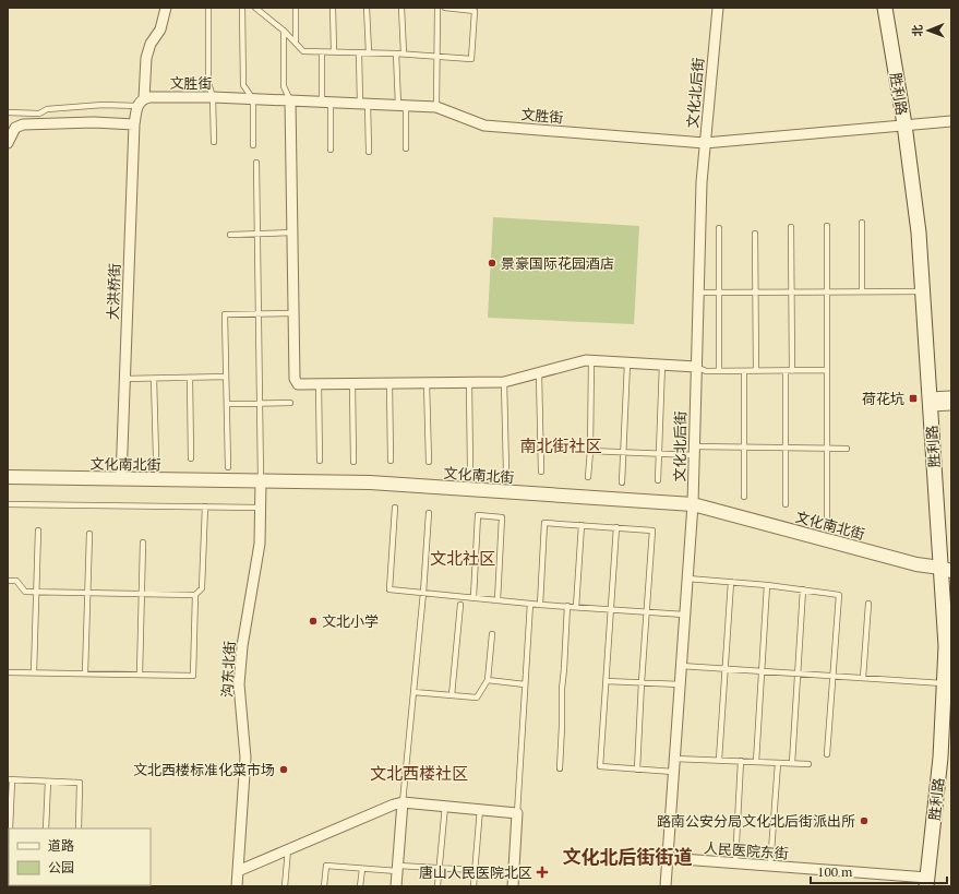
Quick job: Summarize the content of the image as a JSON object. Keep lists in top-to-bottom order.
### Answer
{
  "streets": {
    "main road": ["胜利路"],
    "street": [
      "文胜街",
      "文化北后街",
      "大洪桥街",
      "文化南北街",
      "沟东北街",
      "人民医院东街"
    ]
  },
  "crossings": [
    ["文胜街", "文化北后街"],
    ["文胜街", "胜利路"],
    ["文胜街", "大洪桥街"],
    ["文化北后街", "文化南北街"],
    ["文化北后街", "人民医院东街"],
    ["胜利路", "文化南北街"],
    ["胜利路", "人民医院东街"],
    ["大洪桥街", "文化南北街"],
    ["文化南北街", "沟东北街"]
  ],
  "districts": [
    "南北街社区",
    "文北社区",
    "文北西楼社区",
    "文化北后街街道"
  ],
  "places": {
    "other": [
      "景豪国际花园酒店",
      "文北小学",
      "文北西楼标准化菜市场",
      "路南公安分局文化北后街派出所"
    ],
    "transit": ["荷花坑"],
    "health": ["唐山人民医院北区"]
  },
  "legend": ["道路", "公园"],
  "scale_bar": "100 m",
  "north": "left"
}
